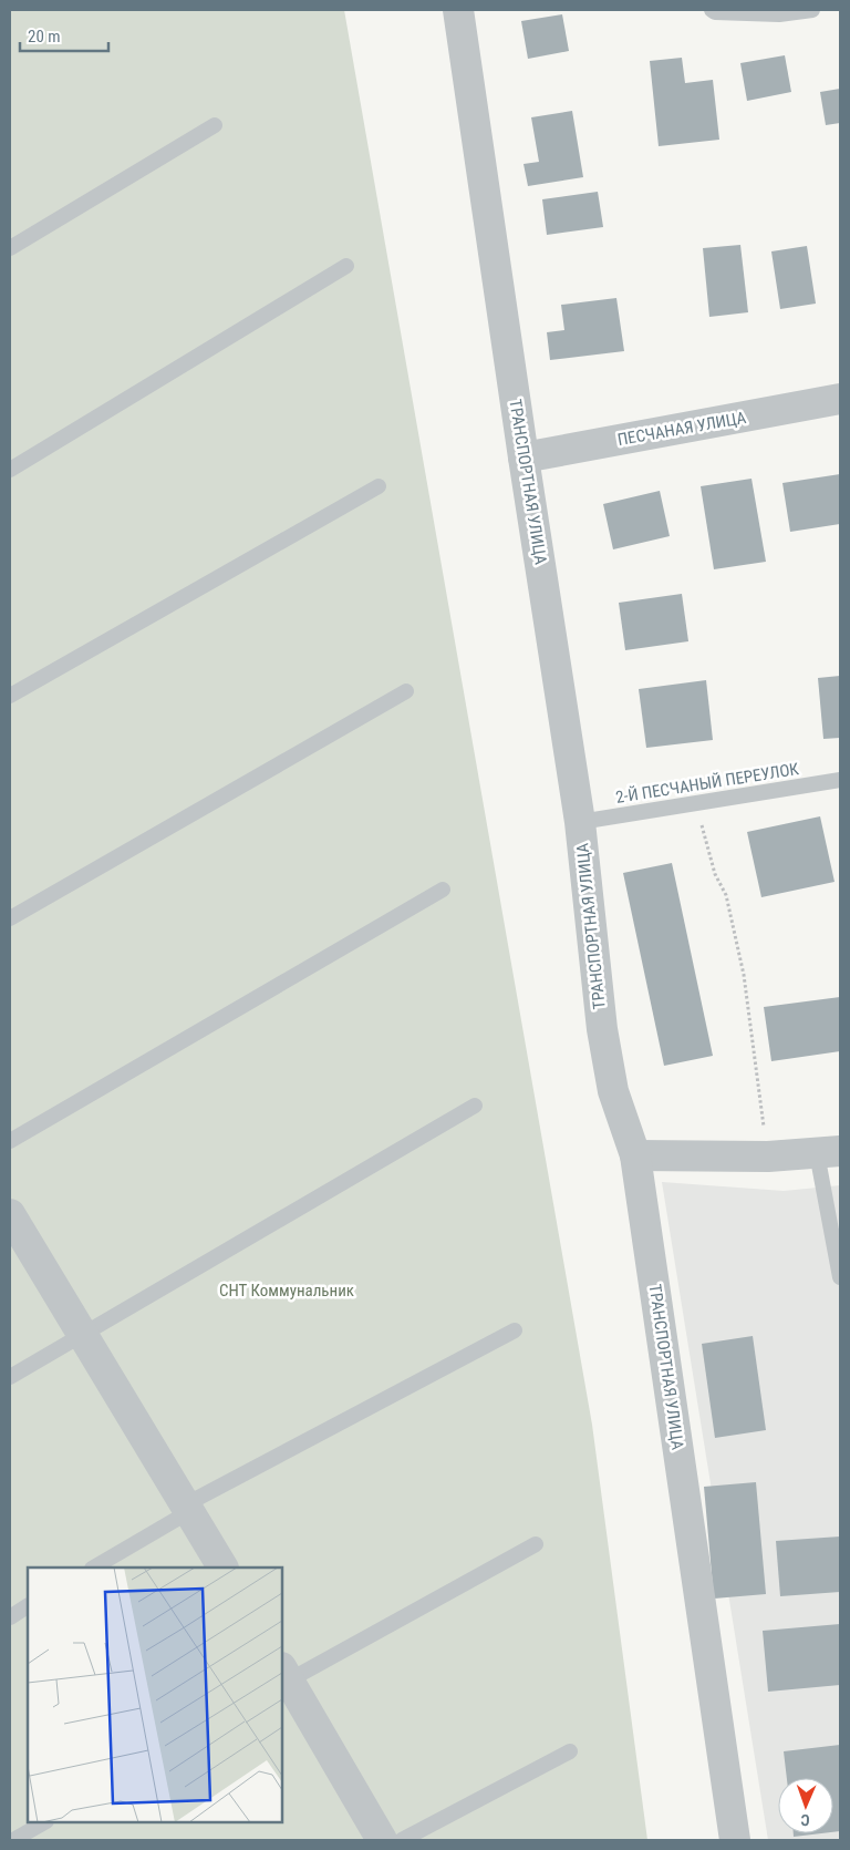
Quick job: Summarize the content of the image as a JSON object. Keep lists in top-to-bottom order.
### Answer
{
  "streets": {
    "street": ["ПЕСЧАНАЯ УЛИЦА", "ТРАНСПОРТНАЯ УЛИЦА"],
    "lane": ["2-Й ПЕСЧАНЫЙ ПЕРЕУЛОК"]
  },
  "crossings": [
    ["ПЕСЧАНАЯ УЛИЦА", "ТРАНСПОРТНАЯ УЛИЦА"],
    ["ТРАНСПОРТНАЯ УЛИЦА", "2-Й ПЕСЧАНЫЙ ПЕРЕУЛОК"]
  ],
  "parks": ["СНТ Коммунальник"],
  "scale_bar": "20 m",
  "north": "bottom"
}
